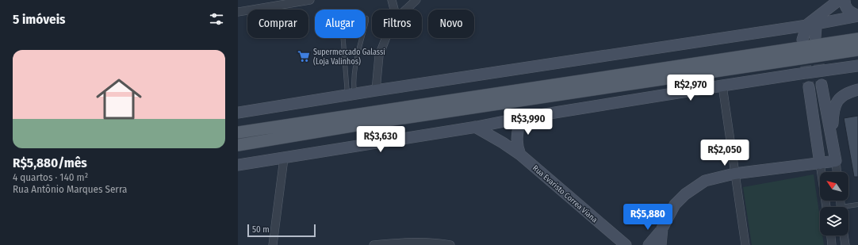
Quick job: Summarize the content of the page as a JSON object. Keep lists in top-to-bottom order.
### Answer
{
  "streets": {
    "main road": ["Rua Evaristo Correa Viana"]
  },
  "places": {
    "supermarket": ["Supermercado Galassi (Loja Valinhos)"]
  },
  "scale_bar": "50 m",
  "north": "top left",
  "page": {
    "heading": "5 imóveis",
    "chip": [
      "Comprar",
      "Alugar",
      "Filtros",
      "Novo"
    ],
    "list": [
      {
        "name": "R$5,880/mês",
        "note": "4 quartos · 140 m² · Rua Antônio Marques Serra"
      }
    ],
    "price": [
      "R$2,970",
      "R$3,990",
      "R$3,630",
      "R$2,050",
      "R$5,880"
    ],
    "scale": "50 m"
  }
}
